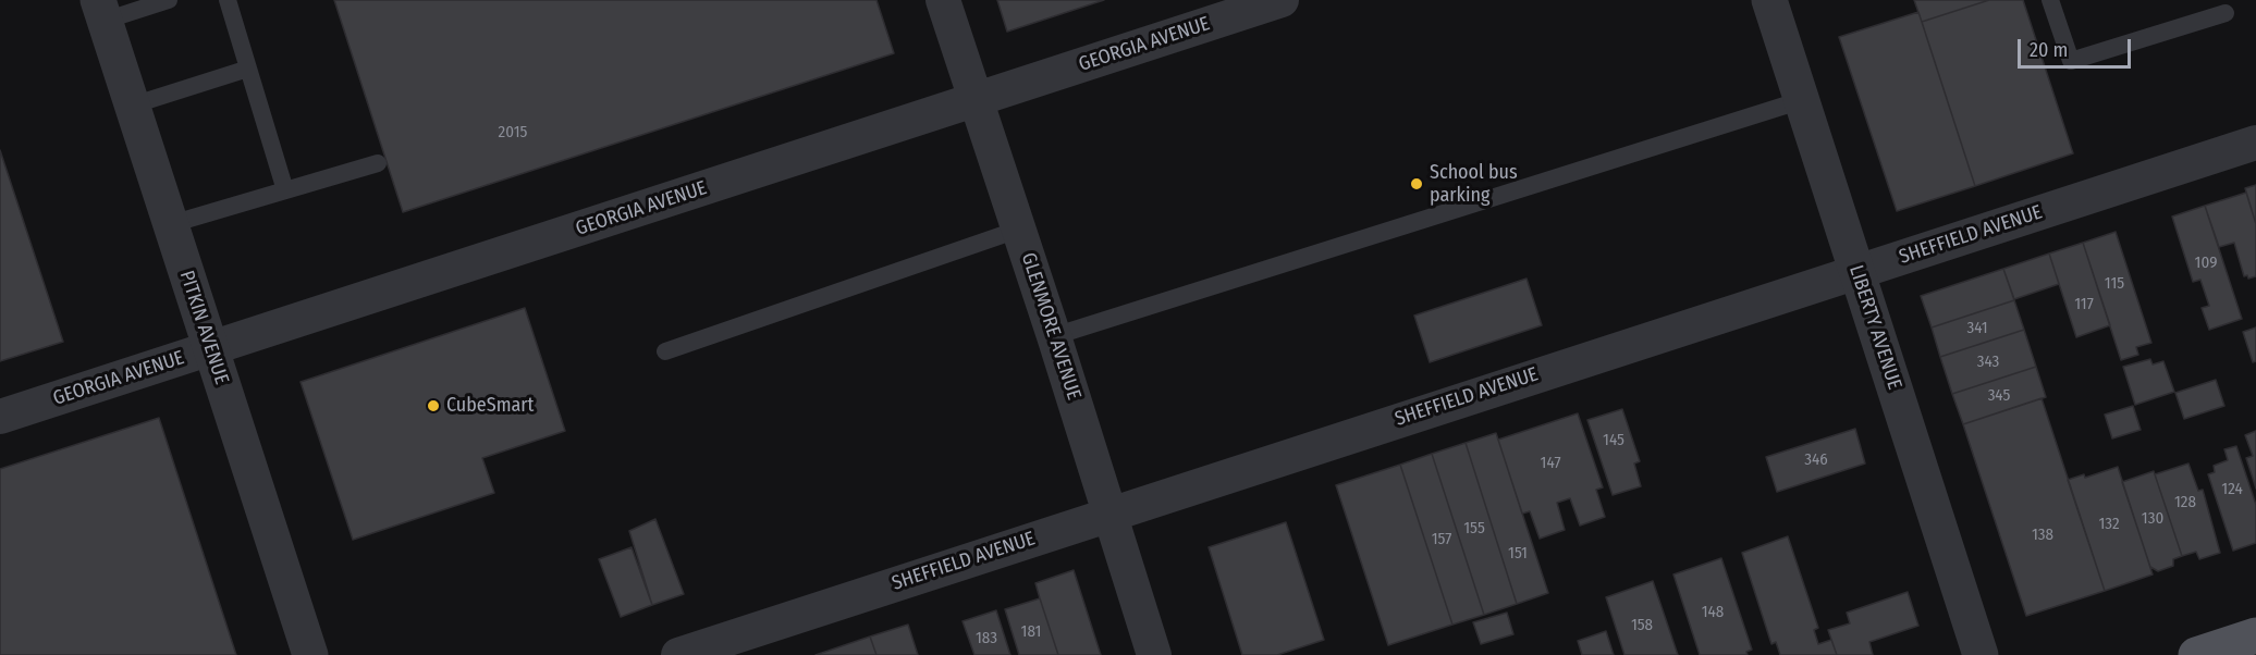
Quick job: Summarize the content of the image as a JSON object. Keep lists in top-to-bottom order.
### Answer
{
  "streets": {
    "street": [
      "GEORGIA AVENUE",
      "SHEFFIELD AVENUE",
      "GLENMORE AVENUE",
      "PITKIN AVENUE",
      "LIBERTY AVENUE"
    ]
  },
  "crossings": [
    ["GEORGIA AVENUE", "GLENMORE AVENUE"],
    ["GEORGIA AVENUE", "PITKIN AVENUE"],
    ["SHEFFIELD AVENUE", "GLENMORE AVENUE"],
    ["SHEFFIELD AVENUE", "LIBERTY AVENUE"]
  ],
  "places": ["School bus parking", "CubeSmart"],
  "house_numbers": [
    "2015",
    "109",
    "115",
    "117",
    "341",
    "343",
    "345",
    "145",
    "346",
    "147",
    "124",
    "128",
    "130",
    "132",
    "155",
    "138",
    "157",
    "151",
    "148",
    "158",
    "181",
    "183"
  ],
  "scale_bar": "20 m"
}
